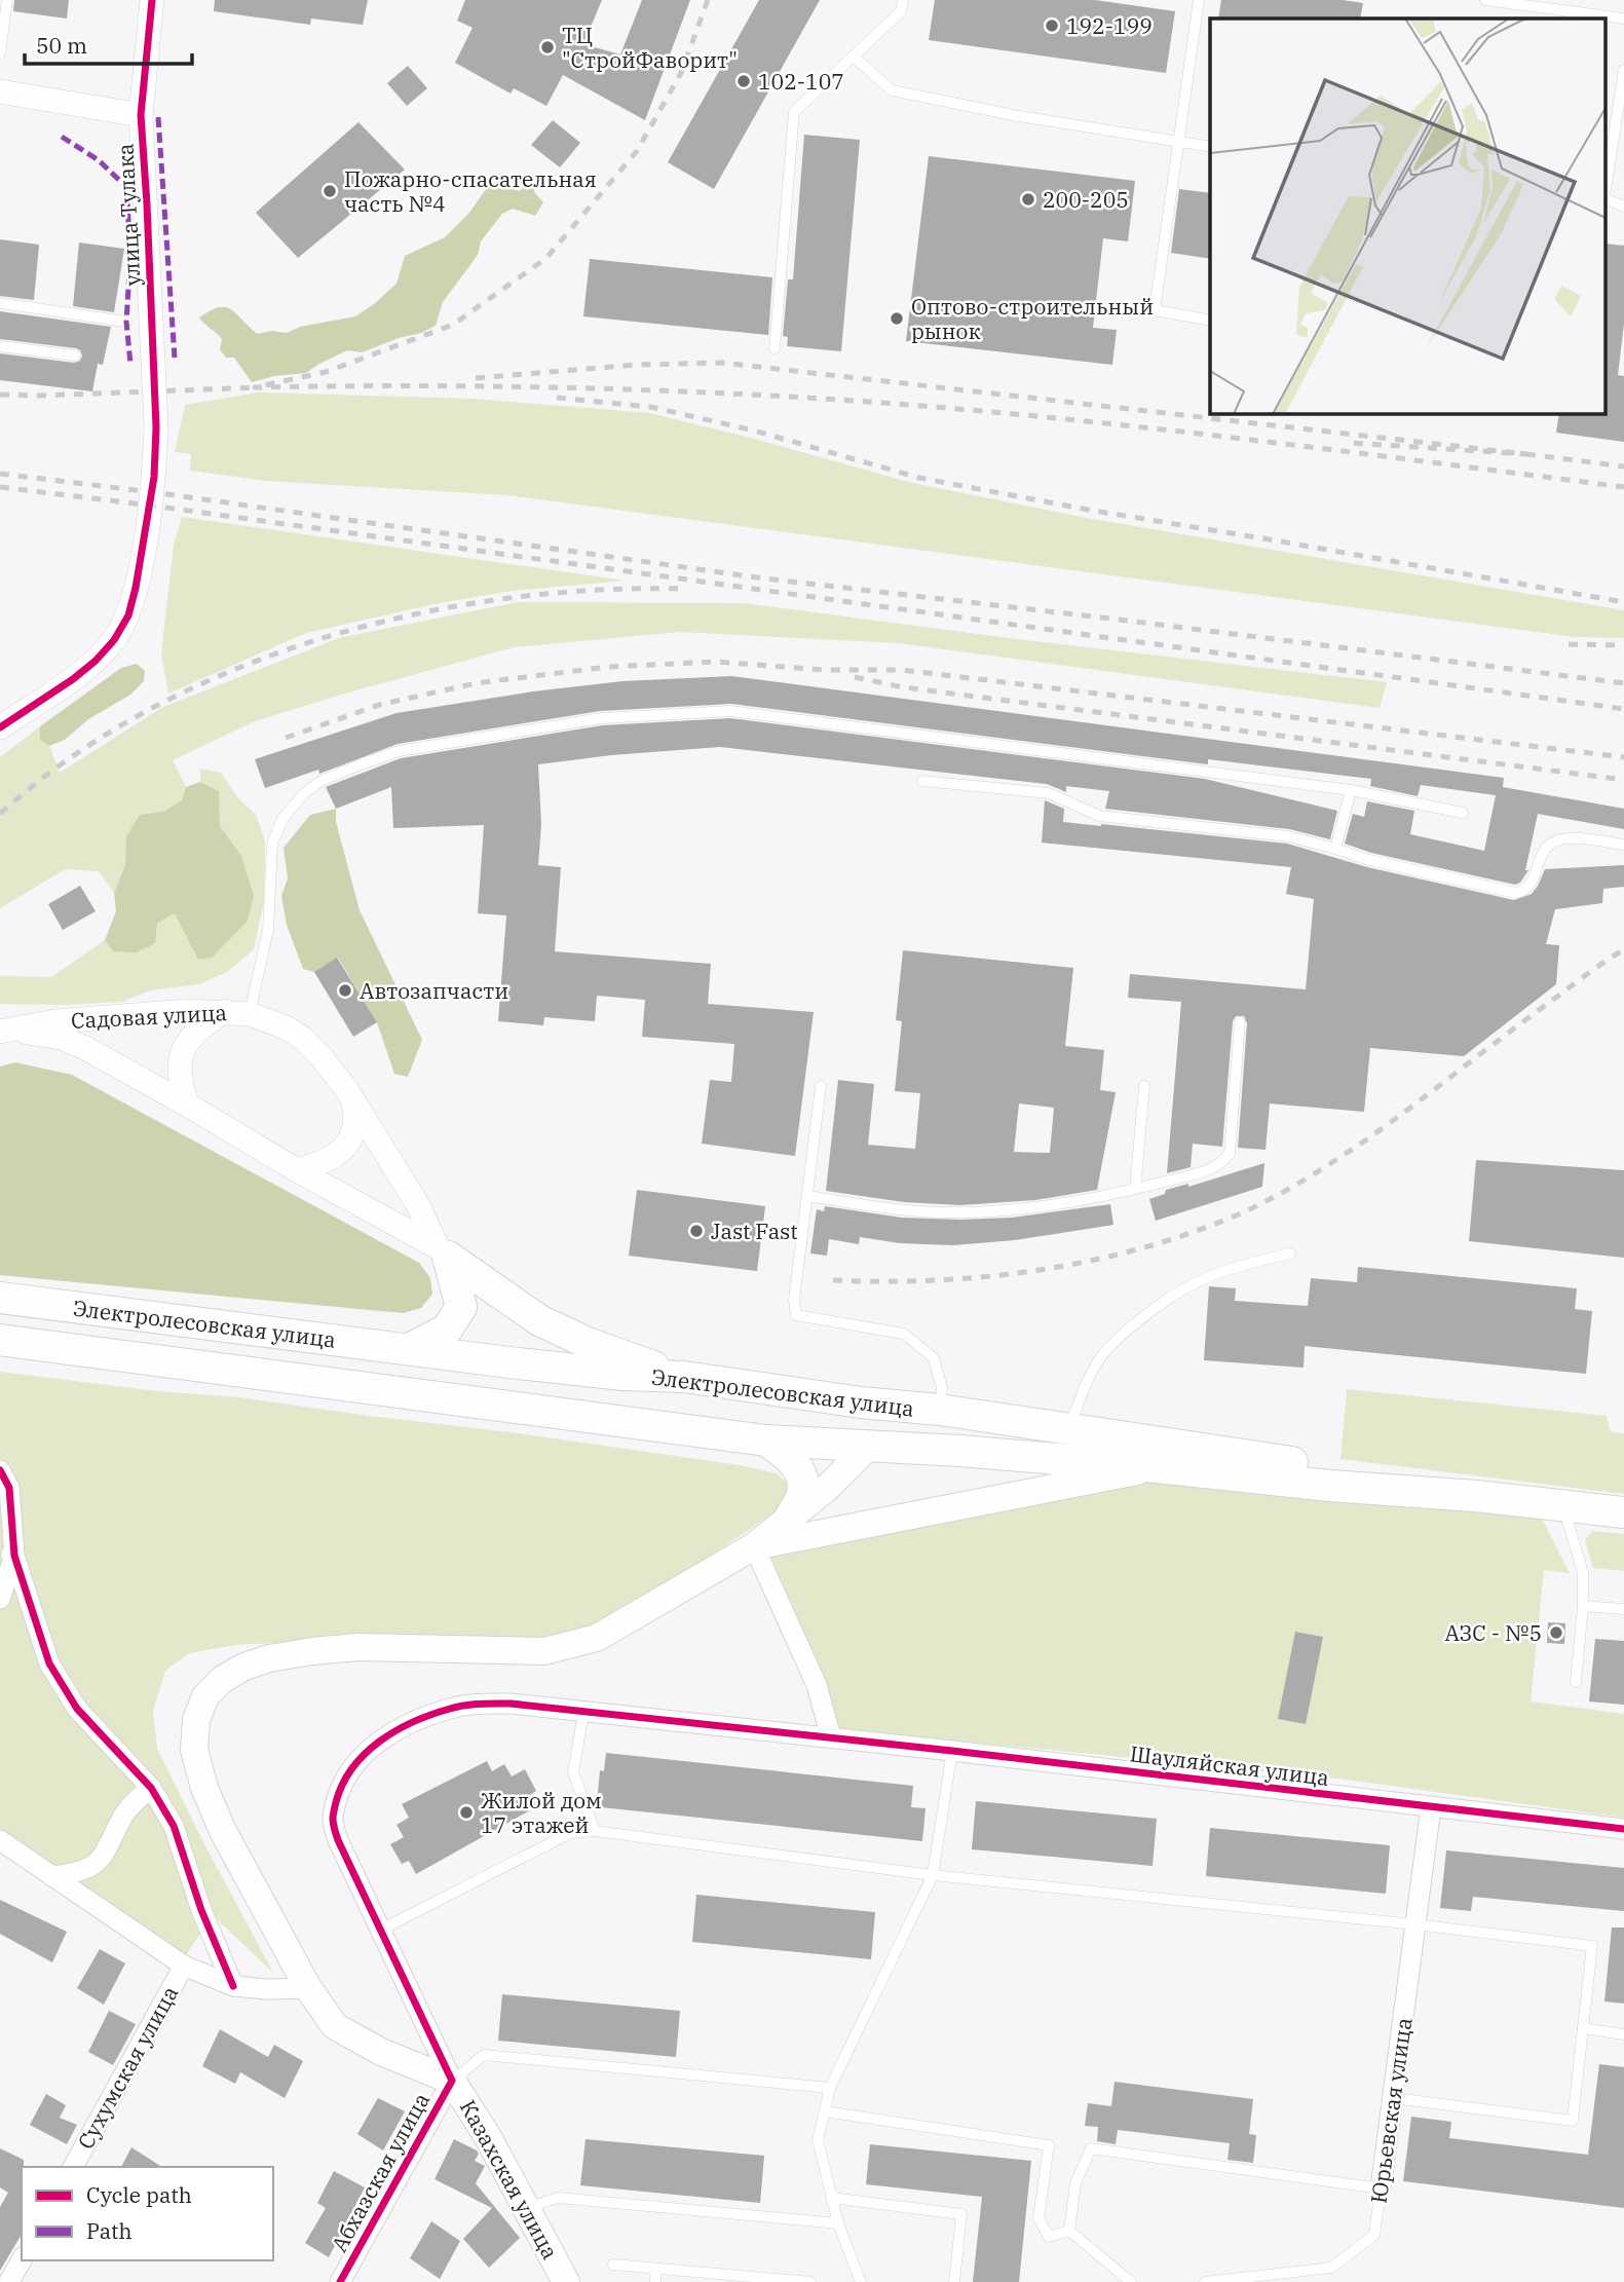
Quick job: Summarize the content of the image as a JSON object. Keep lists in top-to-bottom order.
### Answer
{
  "streets": {
    "main road": ["Электролесовская улица", "Казахская улица"],
    "street": [
      "улица Тулака",
      "Садовая улица",
      "Шауляйская улица",
      "Сухумская улица",
      "Юрьевская улица",
      "Абхазская улица"
    ]
  },
  "crossings": [
    ["Шауляйская улица", "Юрьевская улица"],
    ["Шауляйская улица", "Абхазская улица"],
    ["Шауляйская улица", "Казахская улица"],
    ["Абхазская улица", "Казахская улица"]
  ],
  "places": [
    "192-199",
    "ТЦ \"СтройФаворит\"",
    "102-107",
    "Пожарно-спасательная часть №4",
    "200-205",
    "Оптово-строительный рынок",
    "Автозапчасти",
    "Jast Fast",
    "АЗС - №5",
    "Жилой дом 17 этажей"
  ],
  "legend": ["Cycle path", "Path"],
  "scale_bar": "50 m"
}
